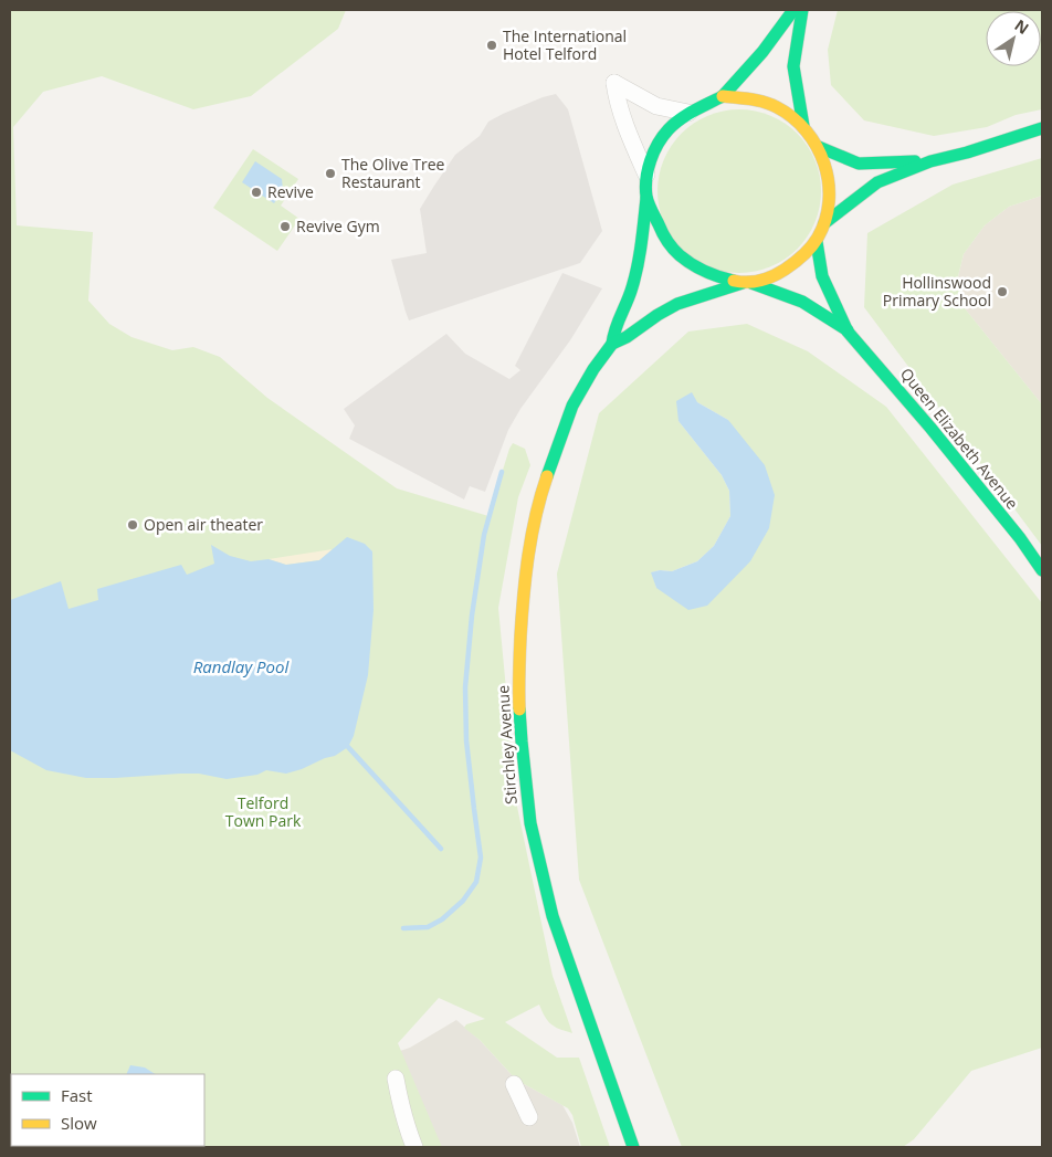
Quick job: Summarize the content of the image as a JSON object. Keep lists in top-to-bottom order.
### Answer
{
  "streets": {
    "street": ["Queen Elizabeth Avenue", "Stirchley Avenue"]
  },
  "water": ["Randlay Pool"],
  "parks": ["Telford Town Park"],
  "places": [
    "The International Hotel Telford",
    "The Olive Tree Restaurant",
    "Revive",
    "Revive Gym",
    "Hollinswood Primary School",
    "Open air theater"
  ],
  "legend": ["Fast", "Slow"],
  "north": "top right"
}
